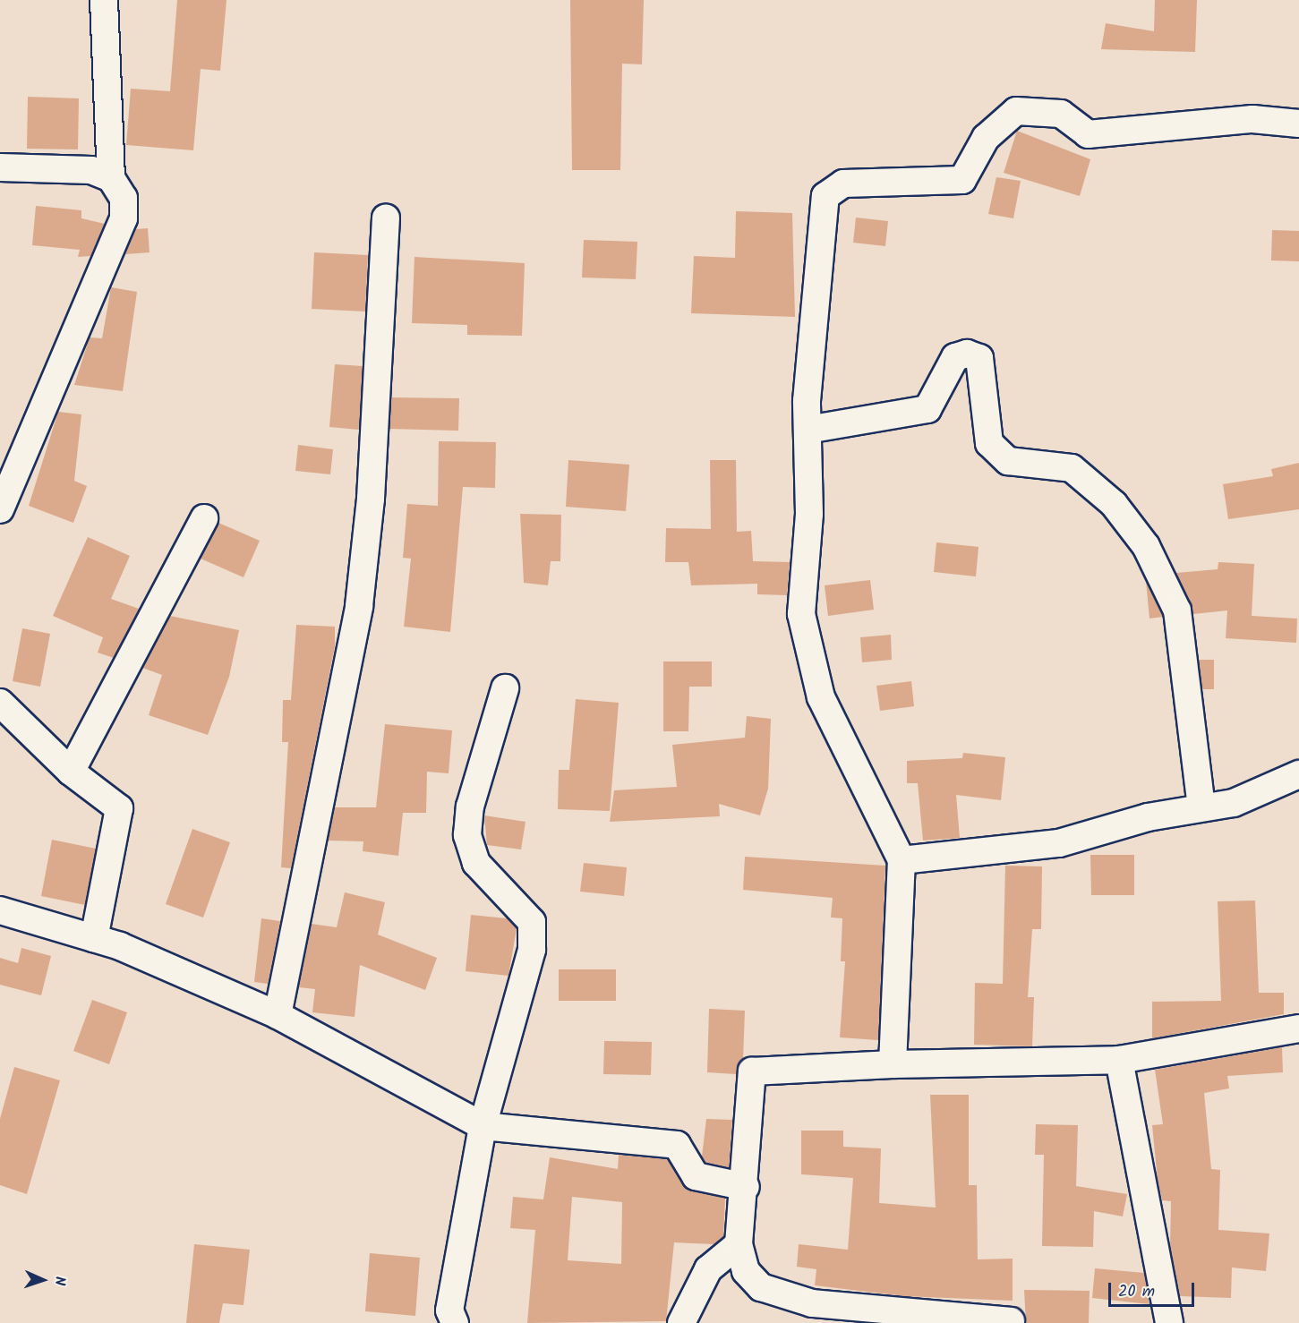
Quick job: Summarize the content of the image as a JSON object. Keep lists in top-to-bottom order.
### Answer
{
  "scale_bar": "20 m",
  "north": "right"
}
